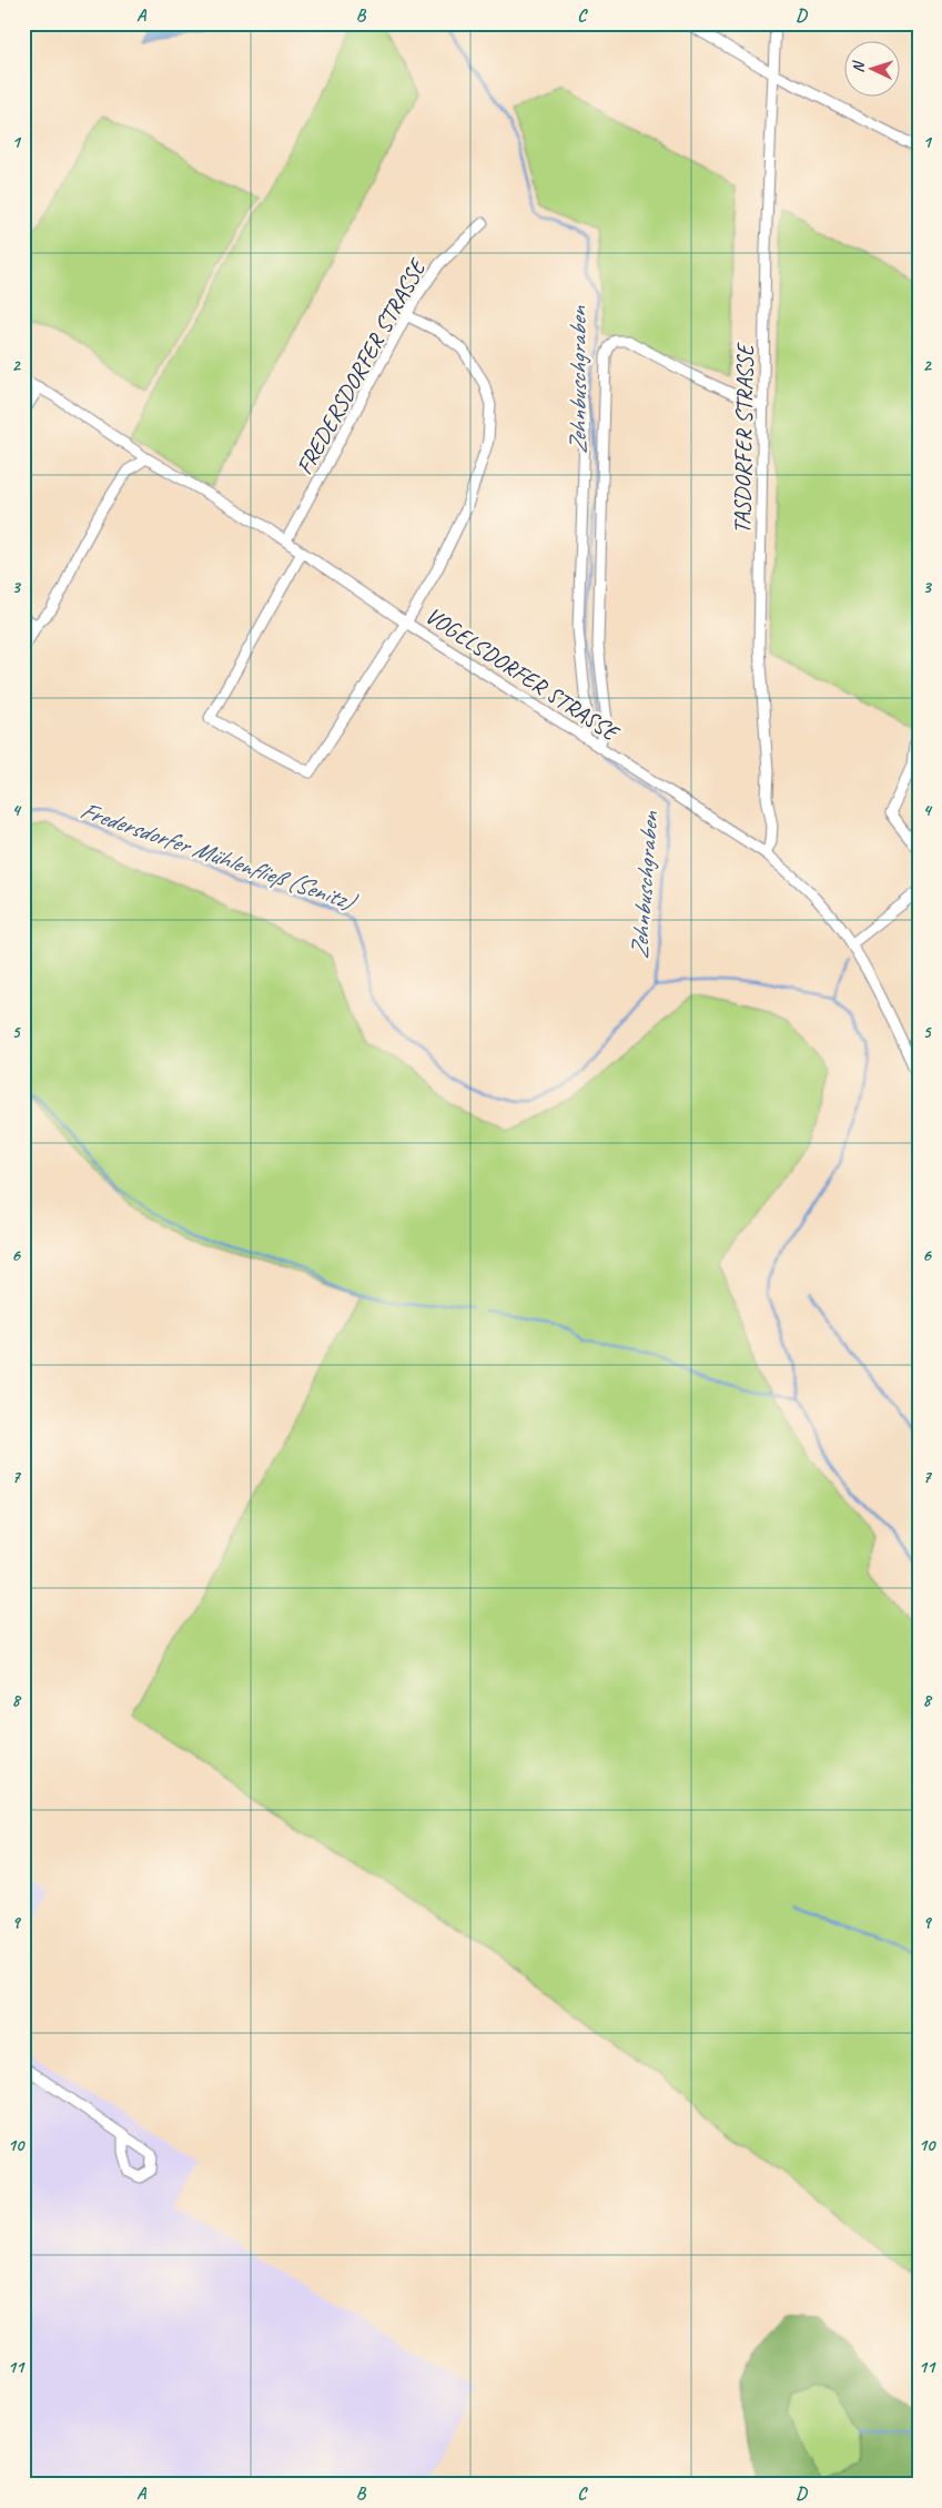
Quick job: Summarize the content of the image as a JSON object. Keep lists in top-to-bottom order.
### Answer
{
  "streets": {
    "street": ["FREDERSDORFER STRASSE", "TASDORFER STRASSE", "VOGELSDORFER STRASSE"]
  },
  "crossings": [
    ["FREDERSDORFER STRASSE", "VOGELSDORFER STRASSE"],
    ["TASDORFER STRASSE", "VOGELSDORFER STRASSE"]
  ],
  "water": ["Zehnbuschgraben", "Fredersdorfer Mühlenfließ (Senitz)"],
  "north": "left",
  "grid": {
    "columns": [
      "A",
      "B",
      "C",
      "D"
    ],
    "rows": [
      "1",
      "2",
      "3",
      "4",
      "5",
      "6",
      "7",
      "8",
      "9",
      "10",
      "11"
    ]
  }
}
